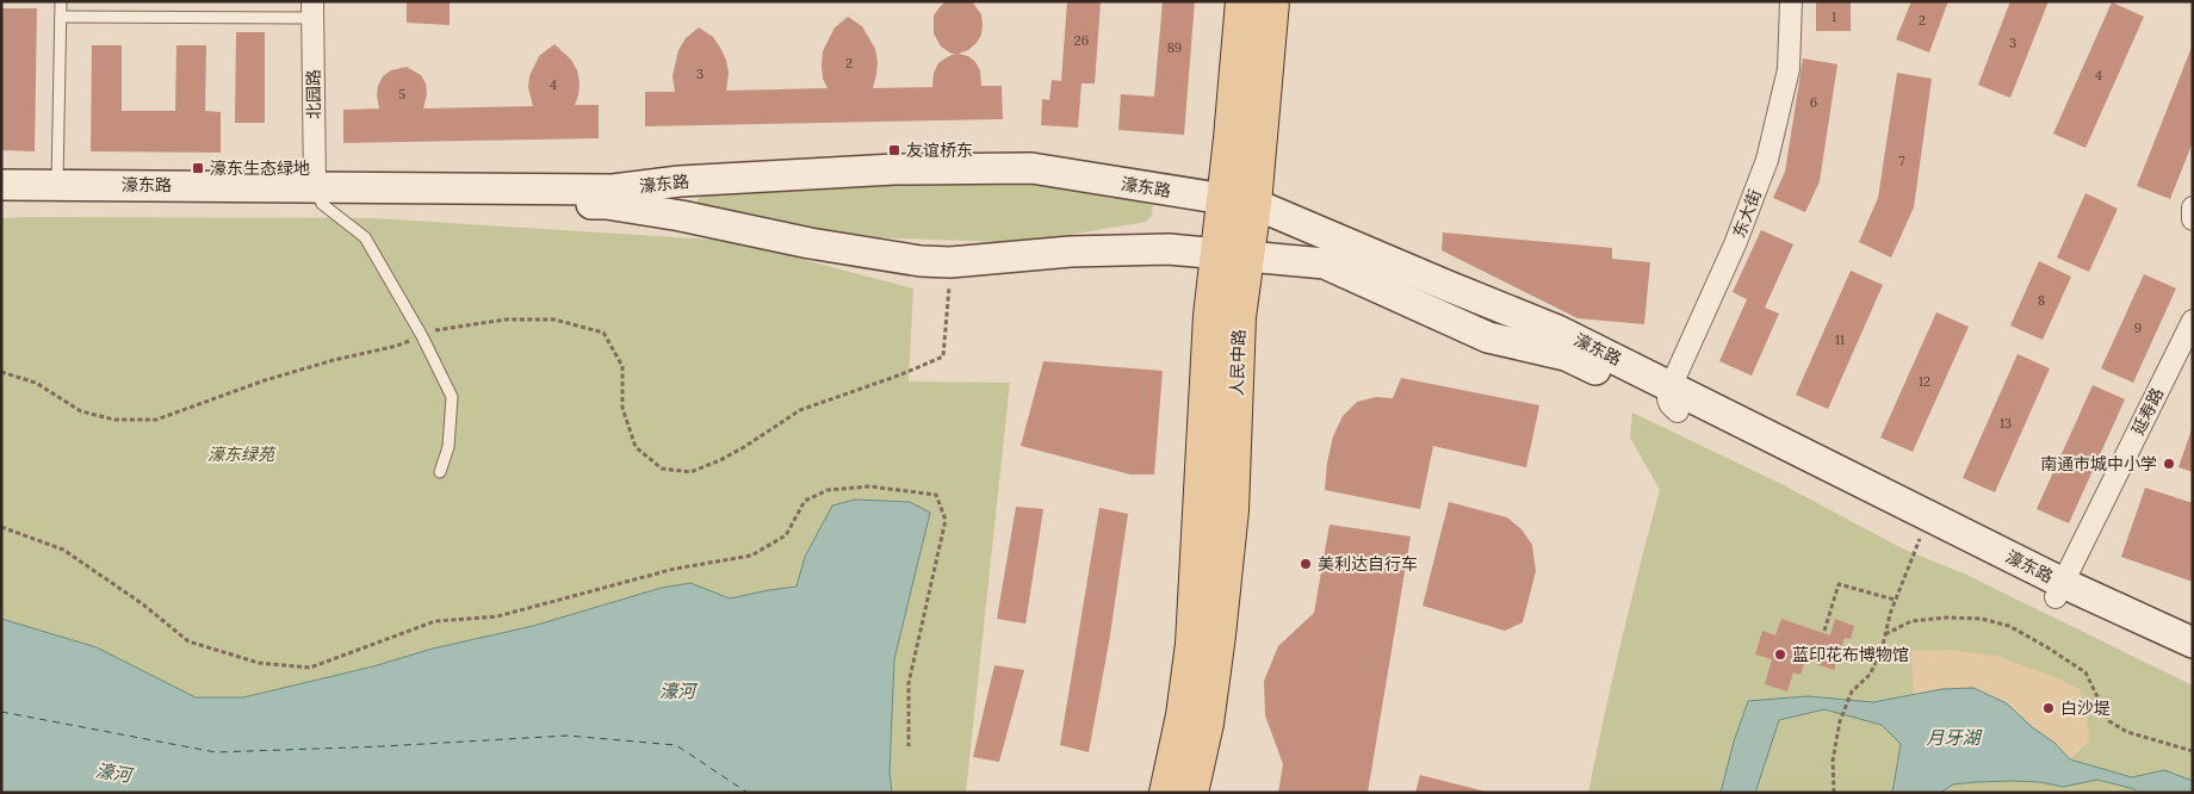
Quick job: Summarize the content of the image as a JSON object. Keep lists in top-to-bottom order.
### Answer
{
  "streets": {
    "main road": ["濠东路", "人民中路"],
    "street": ["北园路", "东大街", "延寿路"]
  },
  "crossings": [
    ["北园路", "濠东路"],
    ["濠东路", "东大街"],
    ["濠东路", "人民中路"],
    ["濠东路", "延寿路"]
  ],
  "water": ["濠河", "月牙湖"],
  "parks": ["濠东绿苑"],
  "places": {
    "transit": ["友谊桥东", "濠东生态绿地"],
    "other": [
      "南通市城中小学",
      "美利达自行车",
      "蓝印花布博物馆",
      "白沙堤"
    ]
  },
  "house_numbers": [
    "1",
    "2",
    "26",
    "3",
    "89",
    "2",
    "3",
    "4",
    "4",
    "5",
    "6",
    "7",
    "8",
    "9",
    "11",
    "12",
    "13"
  ]
}
